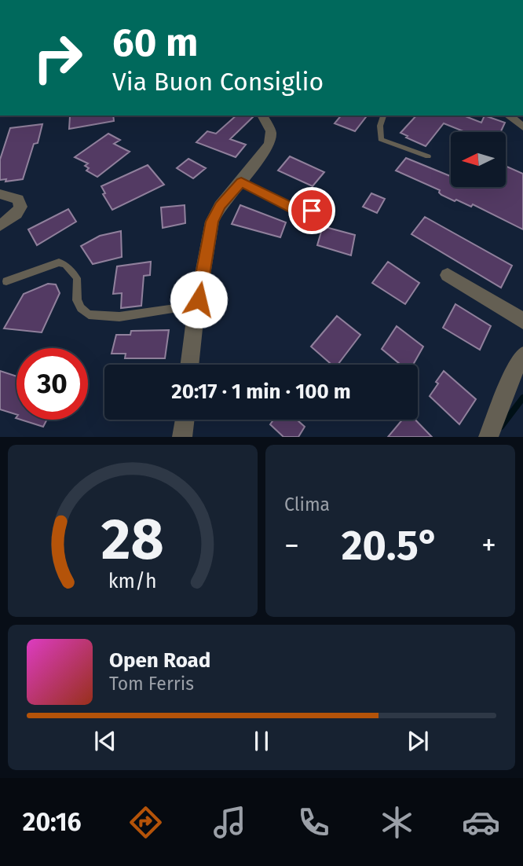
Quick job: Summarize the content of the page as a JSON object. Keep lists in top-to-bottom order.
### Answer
{
  "north": "left",
  "page": {
    "turn": ["60 m", "Via Buon Consiglio"],
    "limit": "30",
    "trip": "20:17 · 1 min · 100 m",
    "tile": "Clima",
    "heat": ["−", "20.5°", "+"],
    "song": ["Open Road", "Tom Ferris"],
    "tabs": "20:16",
    "gauge": ["28", "km/h"]
  }
}
